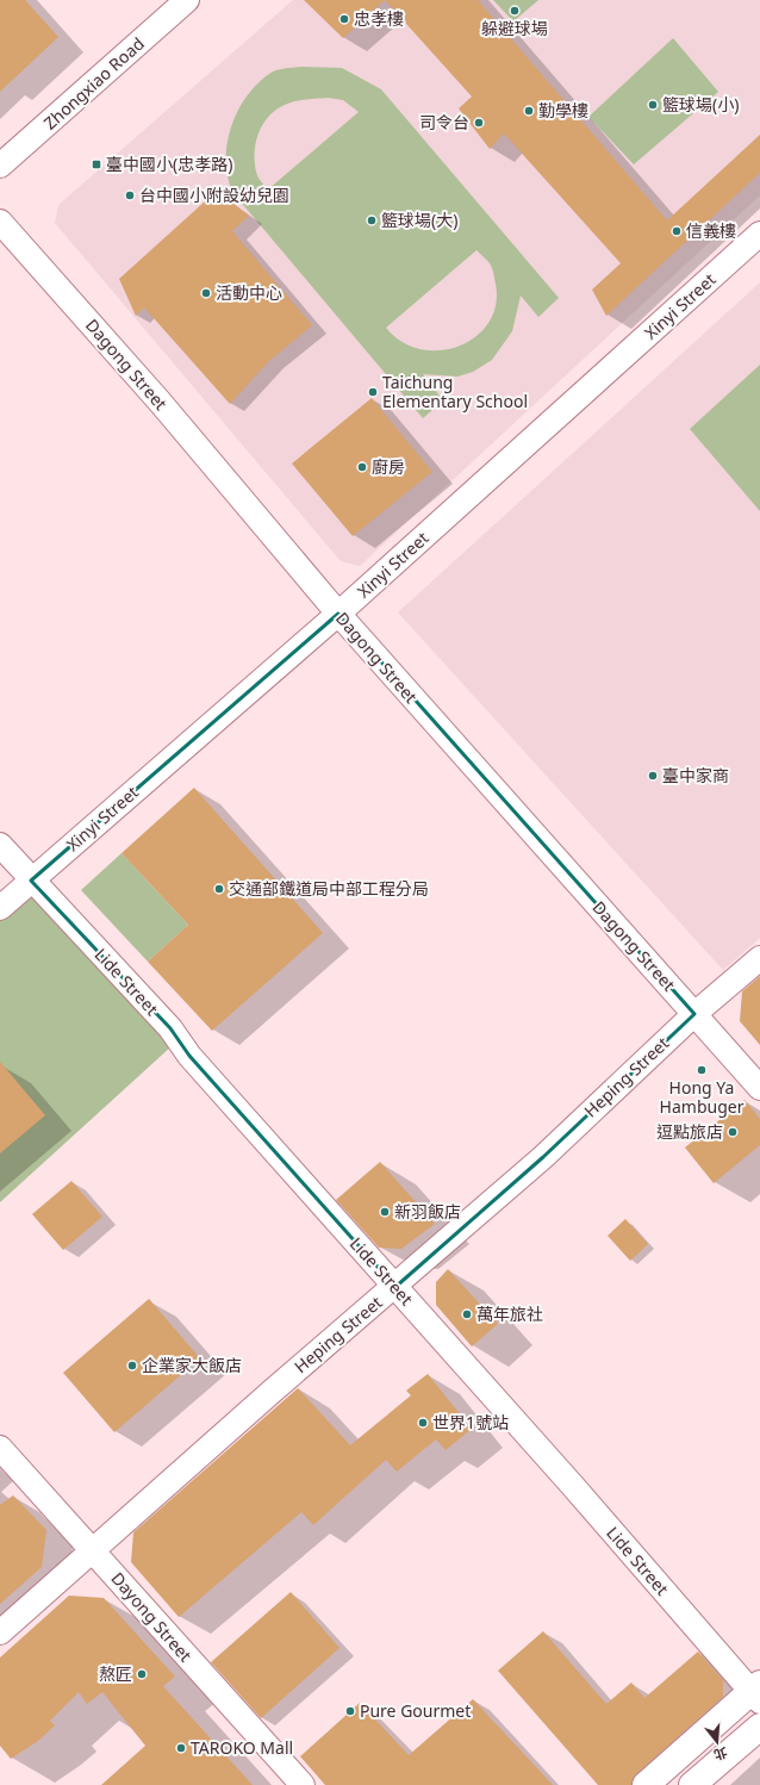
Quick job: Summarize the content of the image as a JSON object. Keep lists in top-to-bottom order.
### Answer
{
  "streets": {
    "street": [
      "Zhongxiao Road",
      "Xinyi Street",
      "Dagong Street",
      "Lide Street",
      "Heping Street",
      "Dayong Street"
    ]
  },
  "crossings": [
    ["Xinyi Street", "Dagong Street"],
    ["Xinyi Street", "Lide Street"],
    ["Dagong Street", "Heping Street"],
    ["Lide Street", "Heping Street"],
    ["Heping Street", "Dayong Street"]
  ],
  "places": {
    "other": [
      "躲避球場",
      "忠孝樓",
      "籃球場(小)",
      "勤學樓",
      "司令台",
      "台中國小附設幼兒園",
      "籃球場(大)",
      "信義樓",
      "活動中心",
      "Taichung Elementary School",
      "廚房",
      "臺中家商",
      "交通部鐵道局中部工程分局",
      "Hong Ya Hambuger",
      "逗點旅店",
      "新羽飯店",
      "萬年旅社",
      "企業家大飯店",
      "世界1號站",
      "熬匠",
      "Pure Gourmet",
      "TAROKO Mall"
    ],
    "transit": ["臺中國小(忠孝路)"]
  },
  "north": "bottom"
}
